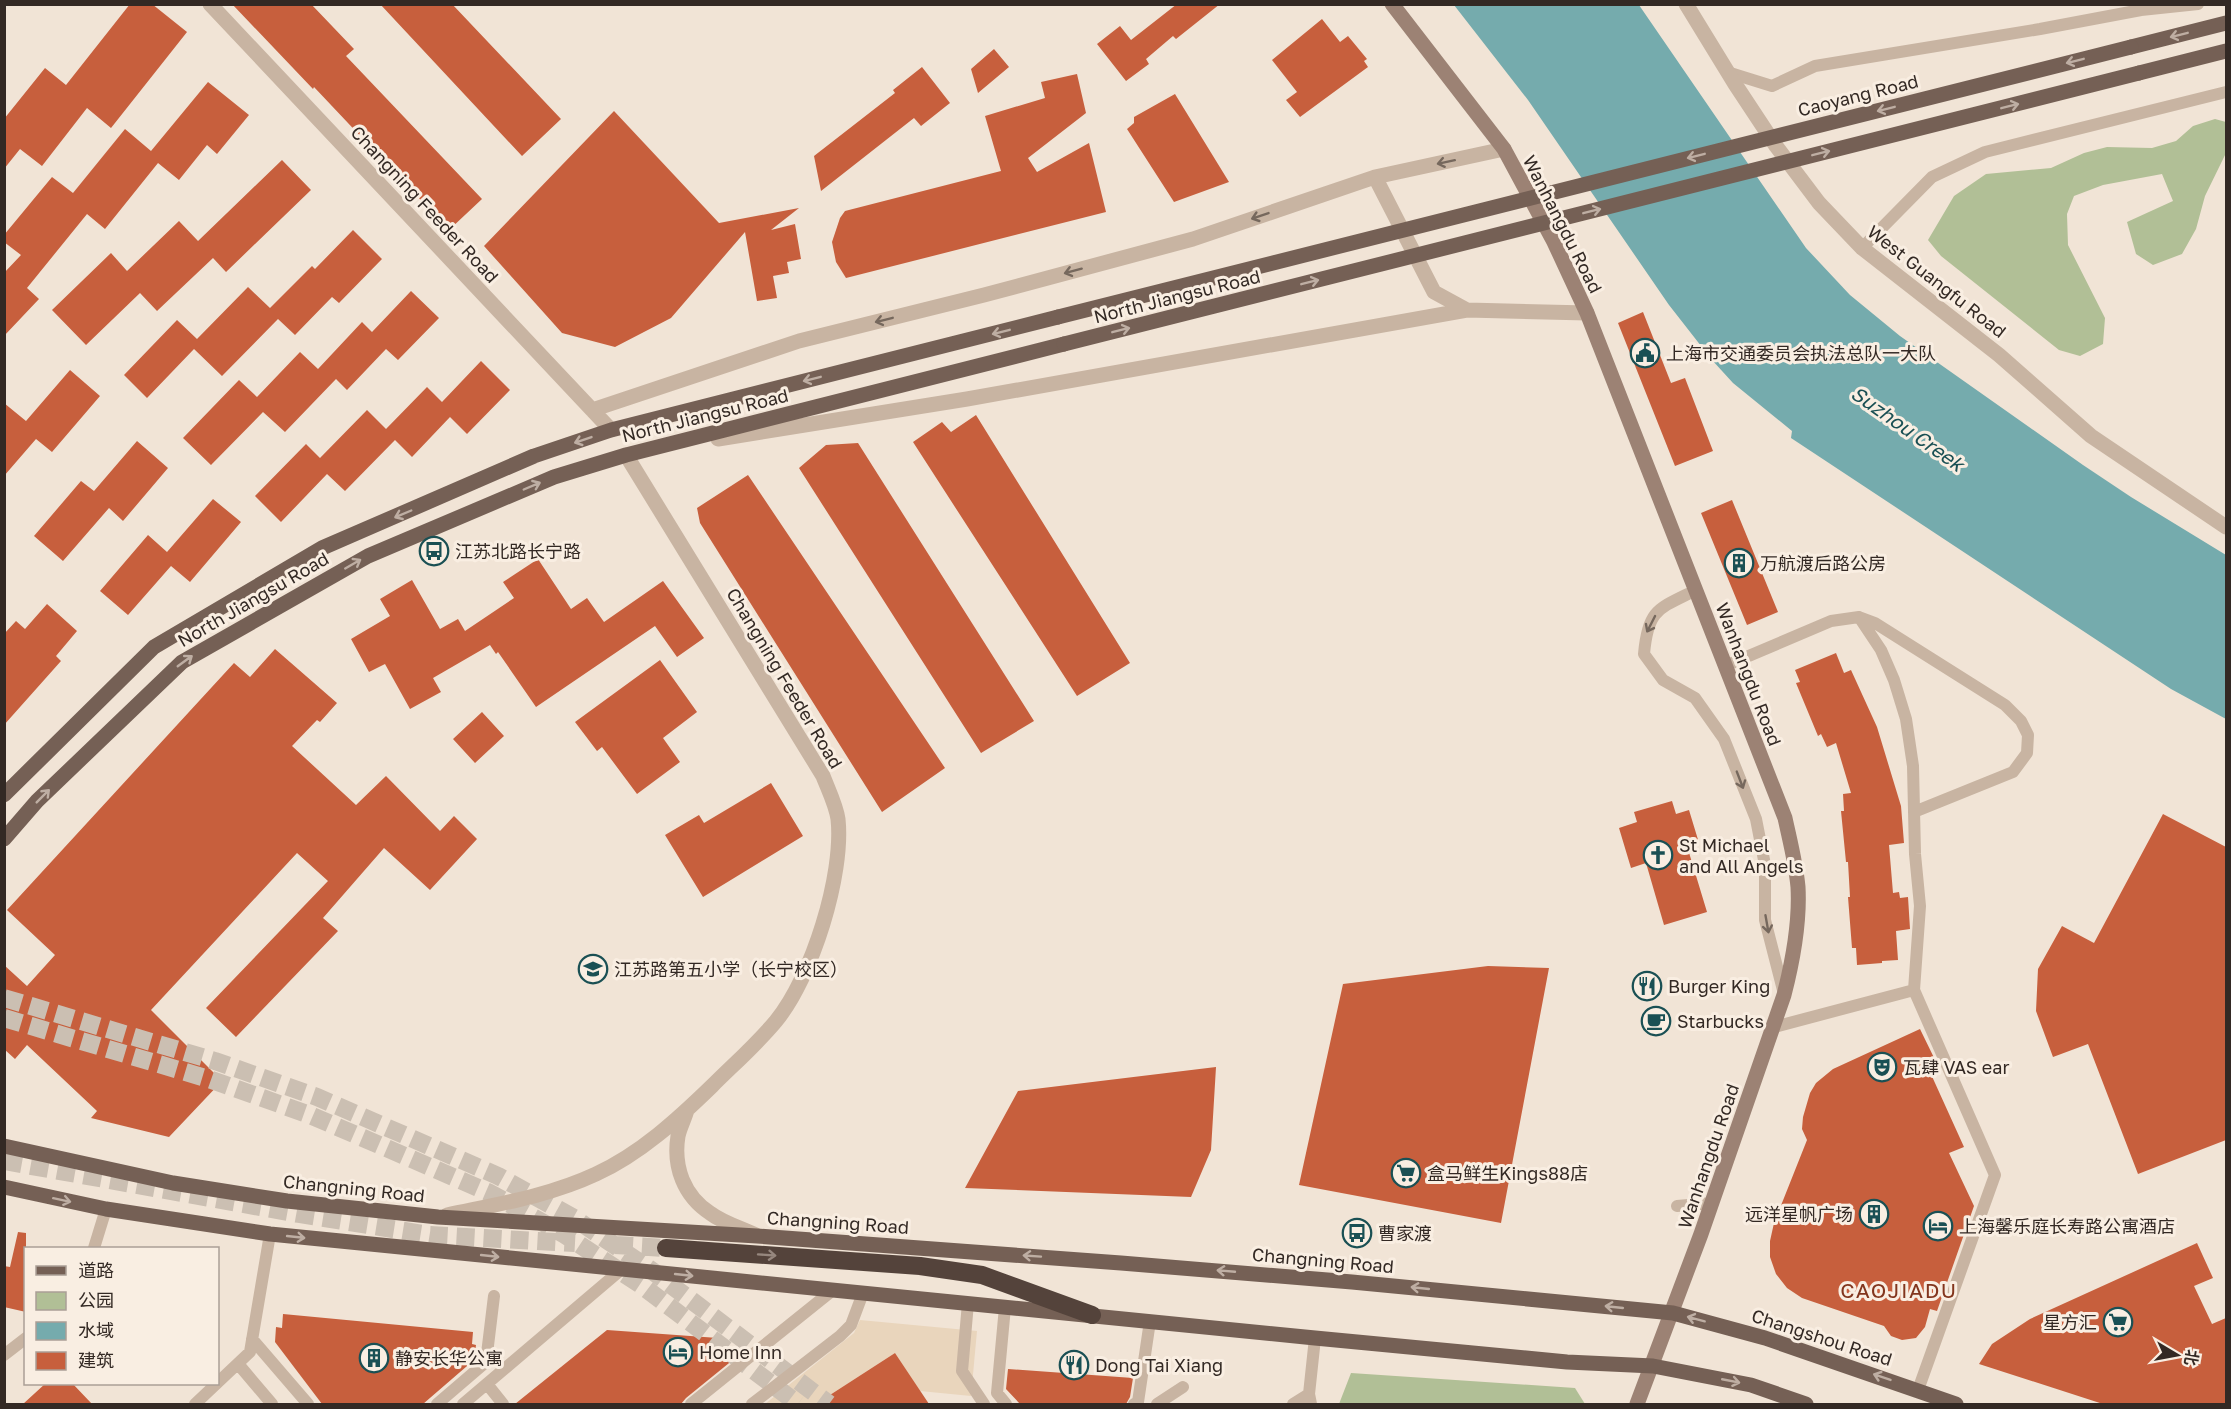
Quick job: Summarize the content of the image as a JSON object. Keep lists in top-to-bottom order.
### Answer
{
  "streets": {
    "main road": [
      "Caoyang Road",
      "North Jiangsu Road",
      "Changning Road",
      "Changshou Road"
    ],
    "street": ["Changning Feeder Road", "Wanhangdu Road", "West Guangfu Road"]
  },
  "crossings": [
    ["Caoyang Road", "North Jiangsu Road"],
    ["Changning Feeder Road", "North Jiangsu Road"],
    ["Changning Feeder Road", "Changning Road"],
    ["Wanhangdu Road", "Changning Road"],
    ["Wanhangdu Road", "Changshou Road"],
    ["Changning Road", "Changshou Road"]
  ],
  "one_way": ["Caoyang Road"],
  "districts": ["CAOJIADU"],
  "water": ["Suzhou Creek"],
  "places": {
    "public building": ["上海市交通委员会执法总队一大队"],
    "bus stop": ["江苏北路长宁路", "曹家渡"],
    "building": ["万航渡后路公房", "远洋星帆广场", "静安长华公寓"],
    "church": ["St Michael and All Angels"],
    "school or university": ["江苏路第五小学（长宁校区）"],
    "restaurant": ["Burger King", "Dong Tai Xiang"],
    "cafe": ["Starbucks"],
    "theatre": ["瓦肆 VAS ear"],
    "supermarket": ["盒马鲜生Kings88店", "星方汇"],
    "hotel": ["上海馨乐庭长寿路公寓酒店", "Home Inn"]
  },
  "legend": [
    "道路",
    "公园",
    "水域",
    "建筑"
  ],
  "north": "right"
}
